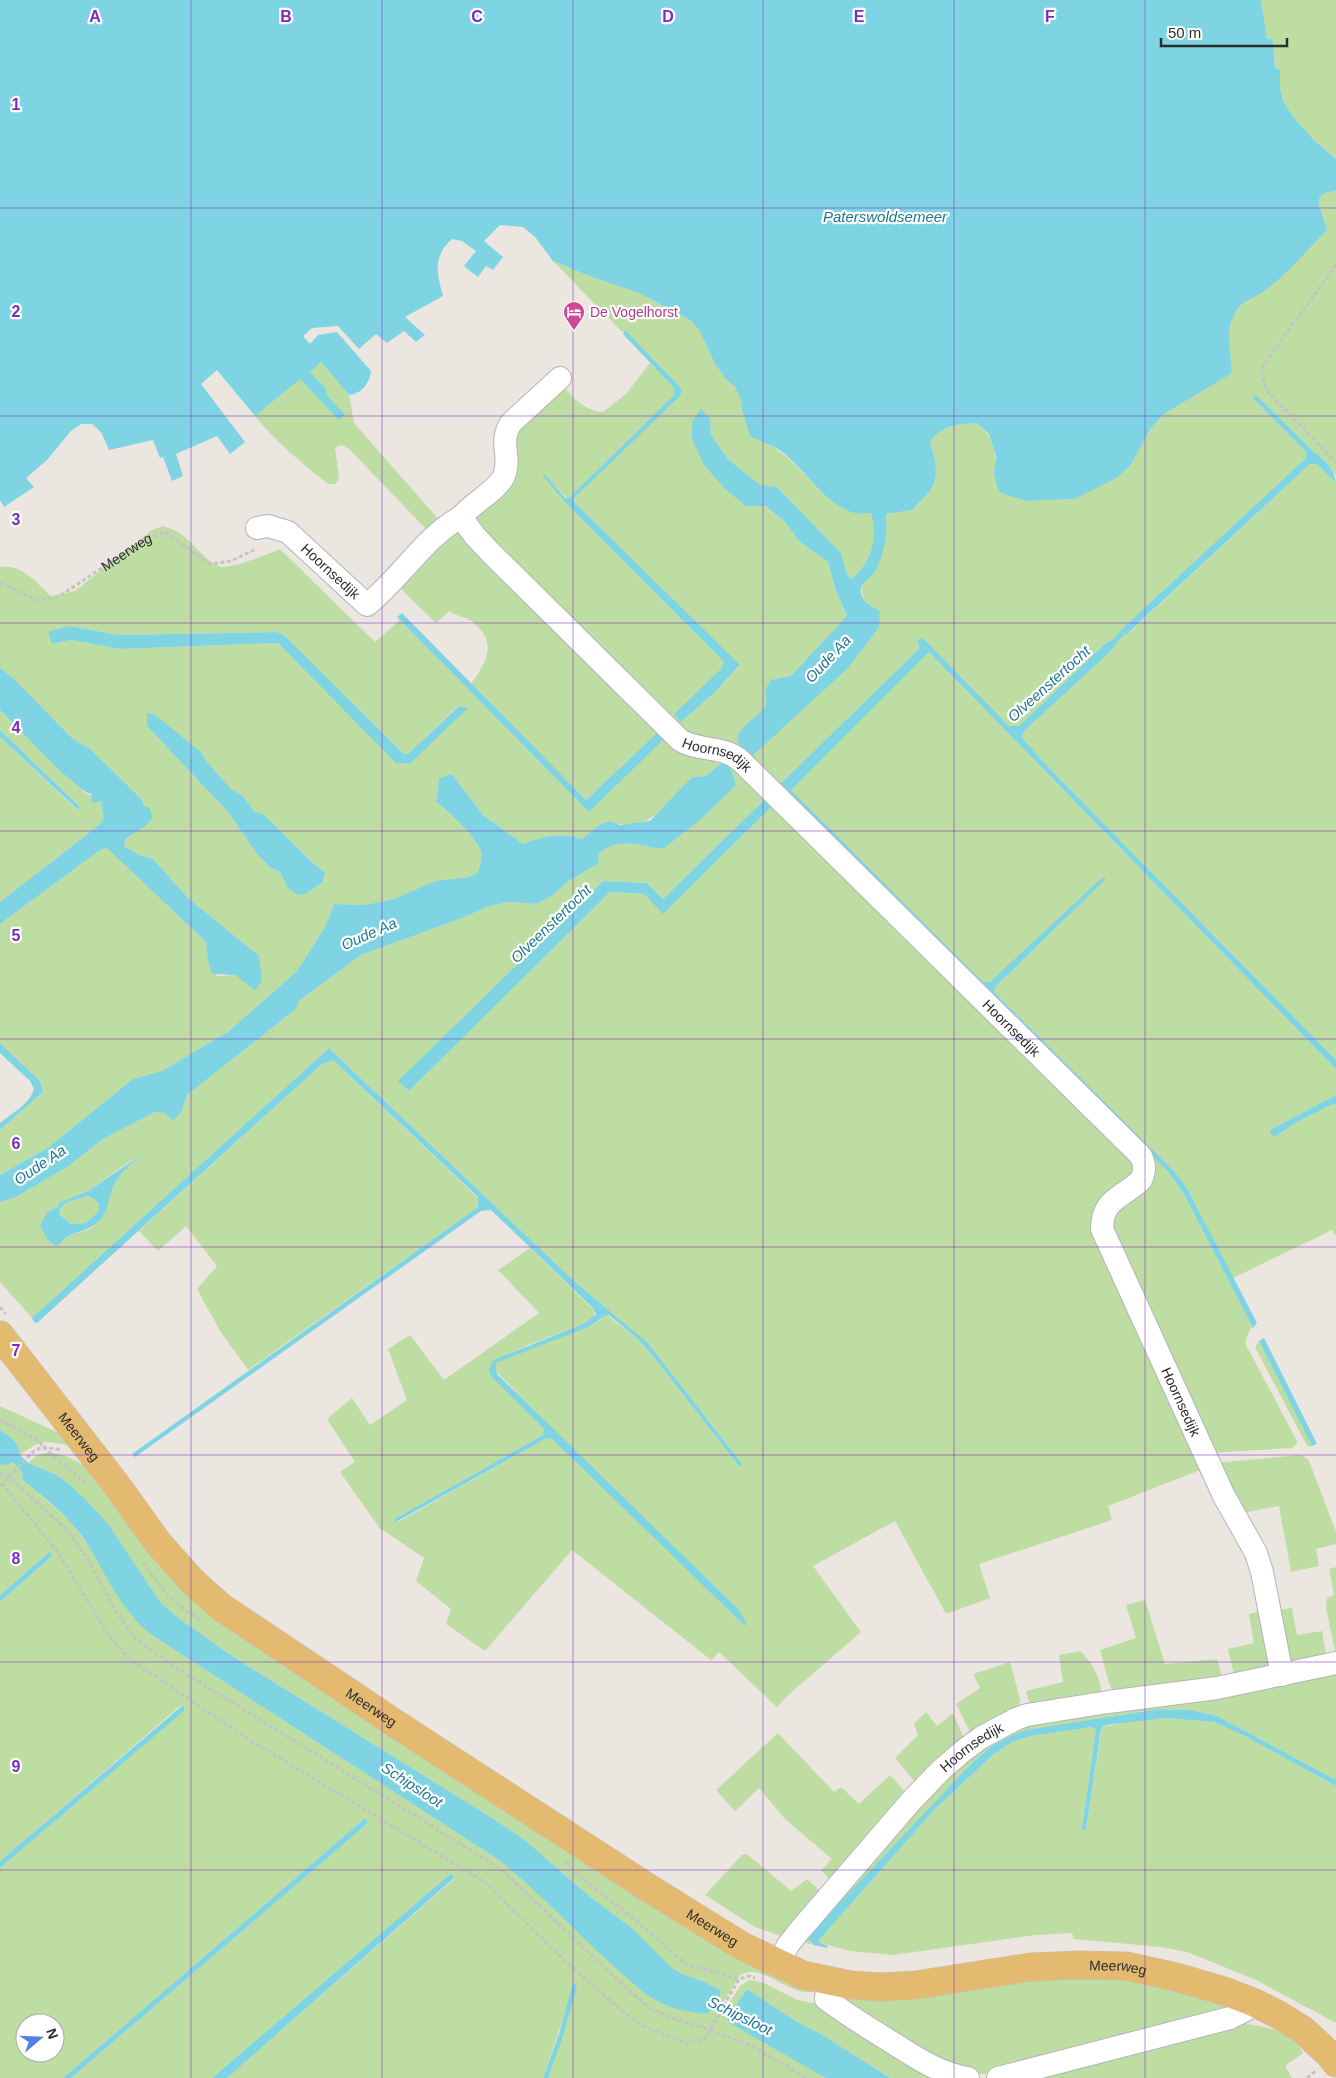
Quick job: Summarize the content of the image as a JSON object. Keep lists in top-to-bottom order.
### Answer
{
  "streets": {
    "main road": ["Meerweg"],
    "street": ["Hoornsedijk"]
  },
  "crossings": [
    ["Meerweg", "Hoornsedijk"]
  ],
  "water": [
    "Paterswoldsemeer",
    "Oude Aa",
    "Olveenstertocht",
    "Schipsloot"
  ],
  "places": {
    "hotel": ["De Vogelhorst"]
  },
  "scale_bar": "50 m",
  "north": "right",
  "grid": {
    "columns": [
      "A",
      "B",
      "C",
      "D",
      "E",
      "F"
    ],
    "rows": [
      "1",
      "2",
      "3",
      "4",
      "5",
      "6",
      "7",
      "8",
      "9"
    ]
  }
}
